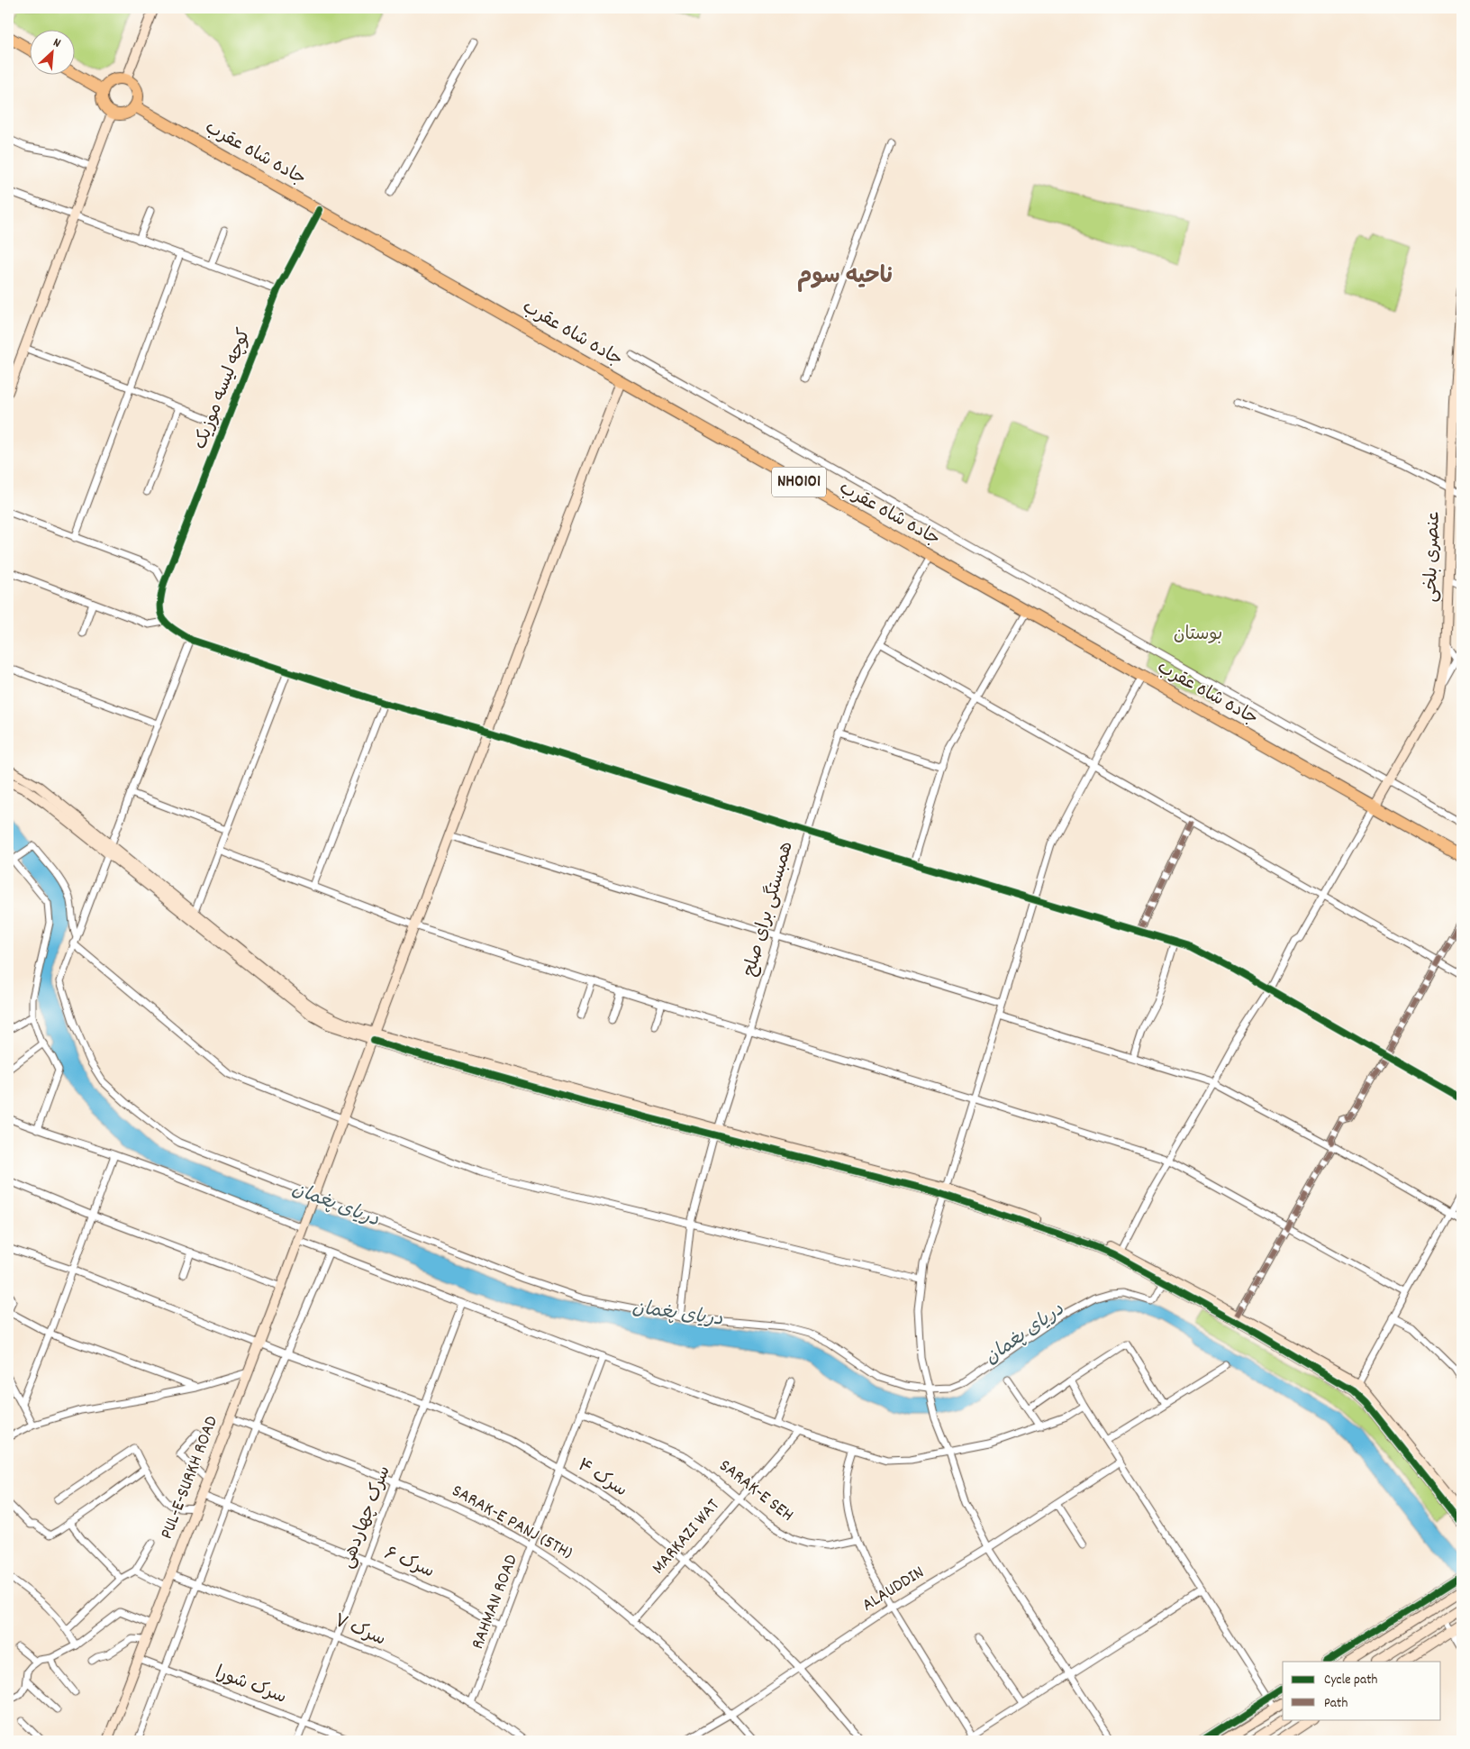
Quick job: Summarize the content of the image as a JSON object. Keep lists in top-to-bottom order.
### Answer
{
  "streets": {
    "highway": ["جاده شاه عقرب", "NH0101"],
    "main road": ["عنصری بلخی", "PUL-E-SURKH ROAD"],
    "street": [
      "کوچه لیسه موزیک",
      "همبستگی برای صلح",
      "سرک ۴",
      "SARAK-E SEH",
      "سرک چهاردهی",
      "SARAK-E PANJ (5TH)",
      "MARKAZI WAT",
      "سرک ۶",
      "ALAUDDIN",
      "RAHMAN ROAD",
      "سرک ۷",
      "سرک شورا"
    ]
  },
  "crossings": [
    ["جاده شاه عقرب", "کوچه لیسه موزیک"],
    ["جاده شاه عقرب", "عنصری بلخی"],
    ["جاده شاه عقرب", "همبستگی برای صلح"],
    ["PUL-E-SURKH ROAD", "سرک ۴"],
    ["PUL-E-SURKH ROAD", "SARAK-E PANJ (5TH)"],
    ["PUL-E-SURKH ROAD", "سرک ۶"],
    ["PUL-E-SURKH ROAD", "سرک ۷"],
    ["PUL-E-SURKH ROAD", "سرک شورا"],
    ["سرک ۴", "سرک چهاردهی"],
    ["سرک ۴", "MARKAZI WAT"],
    ["سرک ۴", "ALAUDDIN"],
    ["سرک ۴", "RAHMAN ROAD"],
    ["SARAK-E SEH", "MARKAZI WAT"],
    ["SARAK-E SEH", "RAHMAN ROAD"],
    ["سرک چهاردهی", "SARAK-E PANJ (5TH)"],
    ["سرک چهاردهی", "سرک ۶"],
    ["سرک چهاردهی", "سرک ۷"],
    ["سرک چهاردهی", "سرک شورا"],
    ["SARAK-E PANJ (5TH)", "MARKAZI WAT"],
    ["SARAK-E PANJ (5TH)", "ALAUDDIN"],
    ["SARAK-E PANJ (5TH)", "RAHMAN ROAD"],
    ["سرک ۶", "RAHMAN ROAD"],
    ["RAHMAN ROAD", "سرک ۷"]
  ],
  "districts": ["ناحیه سوم"],
  "water": ["دریای پغمان"],
  "parks": ["بوستان"],
  "legend": ["Cycle path", "Path"],
  "north": "top right"
}
